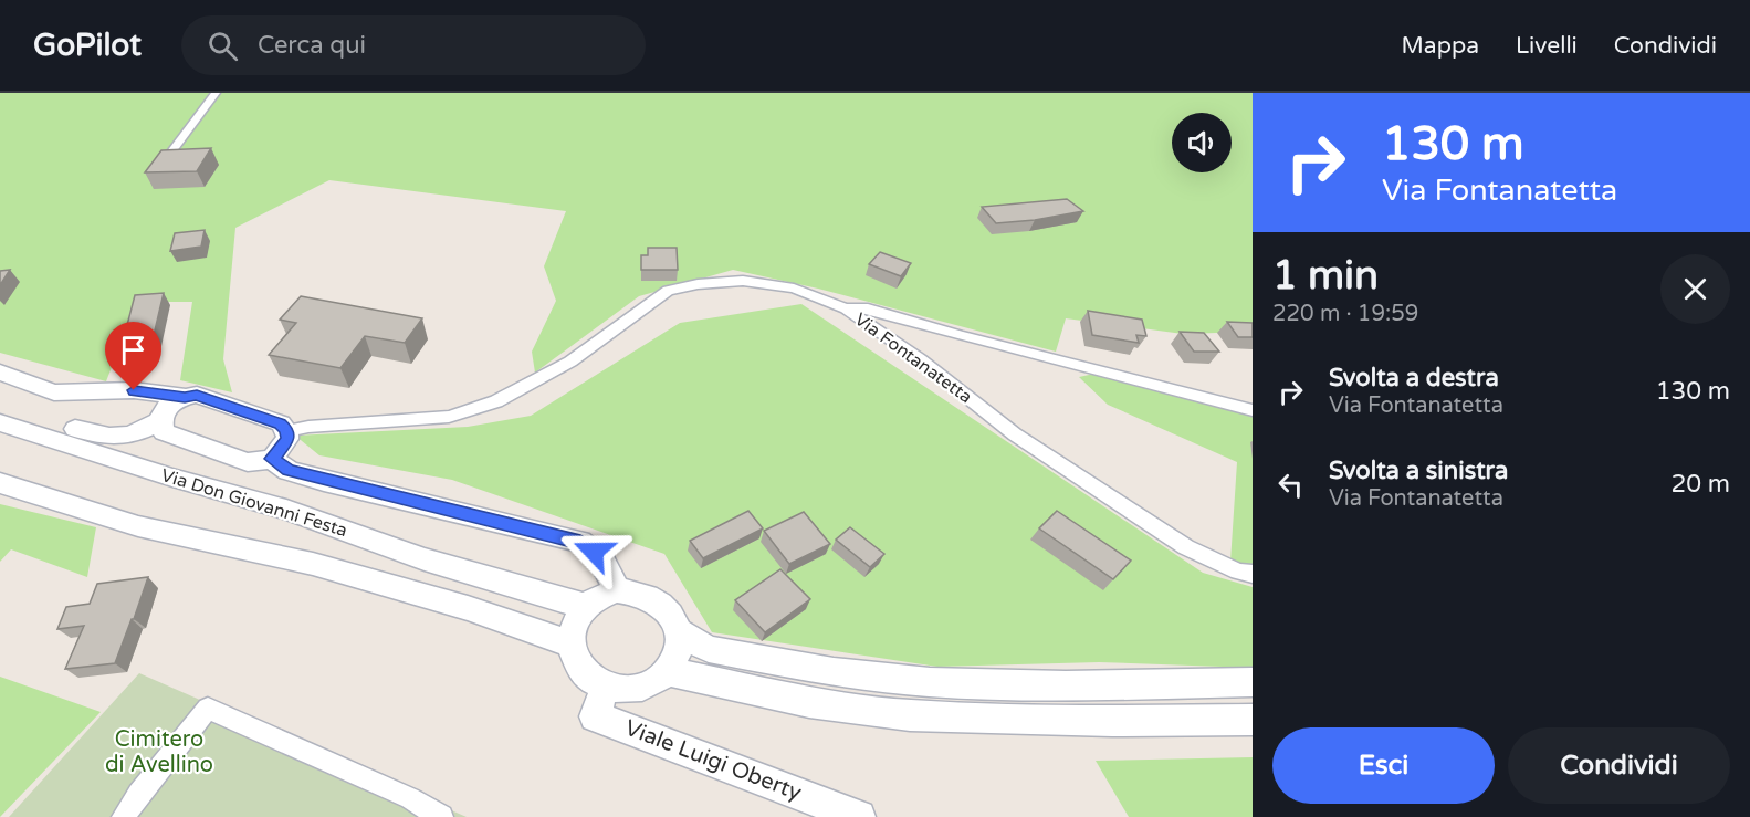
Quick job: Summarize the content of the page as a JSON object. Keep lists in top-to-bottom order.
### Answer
{
  "streets": {
    "main road": ["Via Don Giovanni Festa", "Viale Luigi Oberty"],
    "street": ["Via Fontanatetta"]
  },
  "crossings": [
    ["Via Don Giovanni Festa", "Viale Luigi Oberty"]
  ],
  "parks": ["Cimitero di Avellino"],
  "page": {
    "header": "GoPilot",
    "search": "Cerca qui",
    "nav": ["Mappa", "Livelli", "Condividi"],
    "turn": ["130 m", "Via Fontanatetta"],
    "heading": ["1 min", "220 m · 19:59"],
    "list": [
      {
        "name": "Svolta a destra",
        "note": "Via Fontanatetta",
        "value": "130 m"
      },
      {
        "name": "Svolta a sinistra",
        "note": "Via Fontanatetta",
        "value": "20 m"
      }
    ],
    "buttons": ["Esci", "Condividi"]
  }
}
